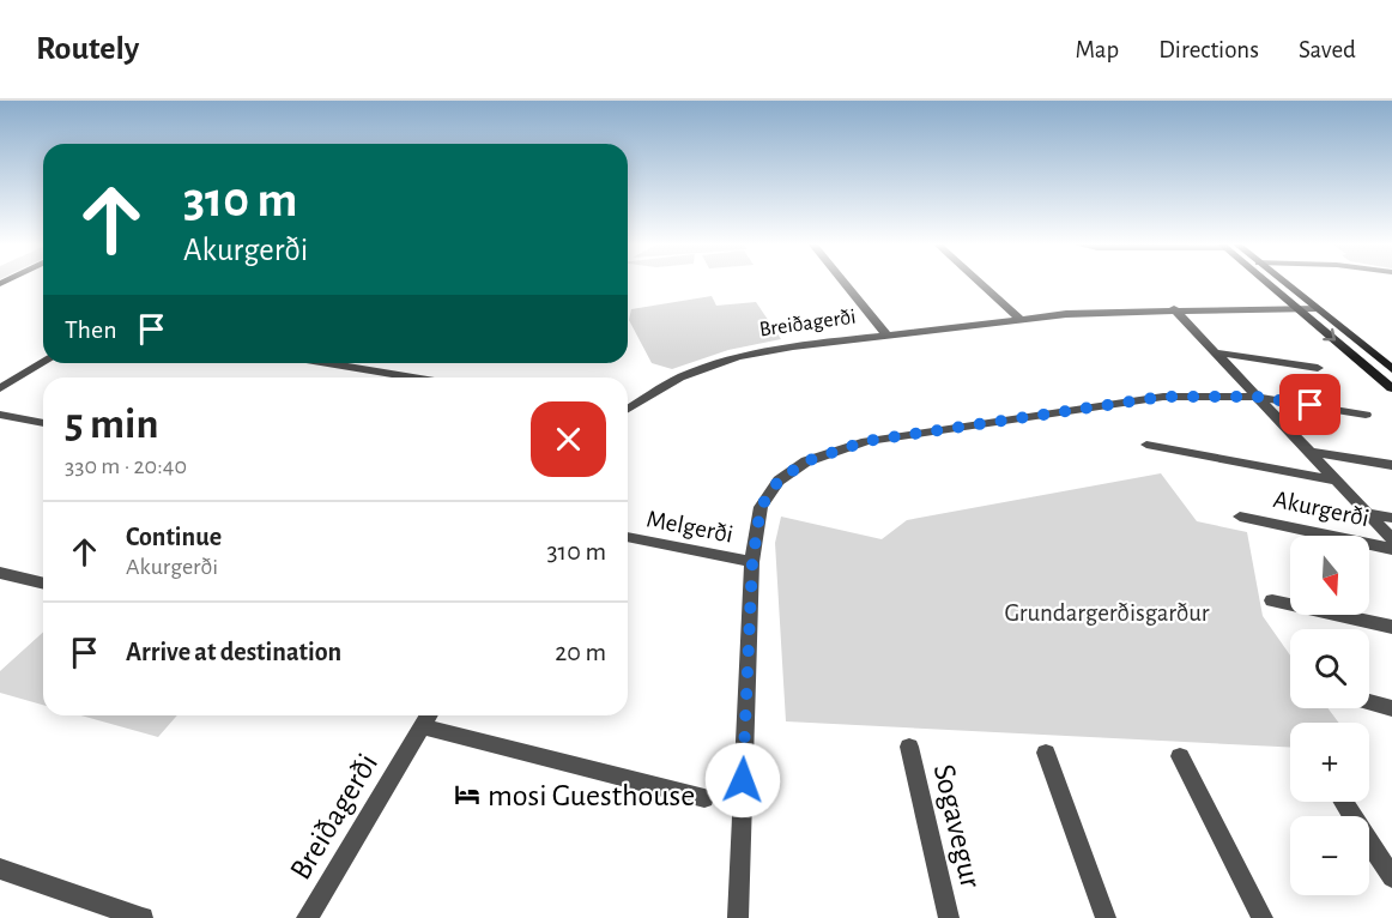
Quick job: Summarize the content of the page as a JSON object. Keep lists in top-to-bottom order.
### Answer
{
  "streets": {
    "street": [
      "Breiðagerði",
      "Akurgerði",
      "Melgerði",
      "Sogavegur"
    ]
  },
  "crossings": [
    ["Breiðagerði", "Akurgerði"]
  ],
  "parks": ["Grundargerðisgarður"],
  "places": {
    "hotel": ["mosi Guesthouse"]
  },
  "north": "bottom",
  "page": {
    "header": "Routely",
    "nav": ["Map", "Directions", "Saved"],
    "turn": ["310 m", "Akurgerði"],
    "then": "Then",
    "heading": ["5 min", "330 m · 20:40"],
    "list": [
      {
        "name": "Continue",
        "note": "Akurgerði",
        "value": "310 m"
      },
      {
        "name": "Arrive at destination",
        "value": "20 m"
      }
    ],
    "map_buttons": ["+", "−"]
  }
}
